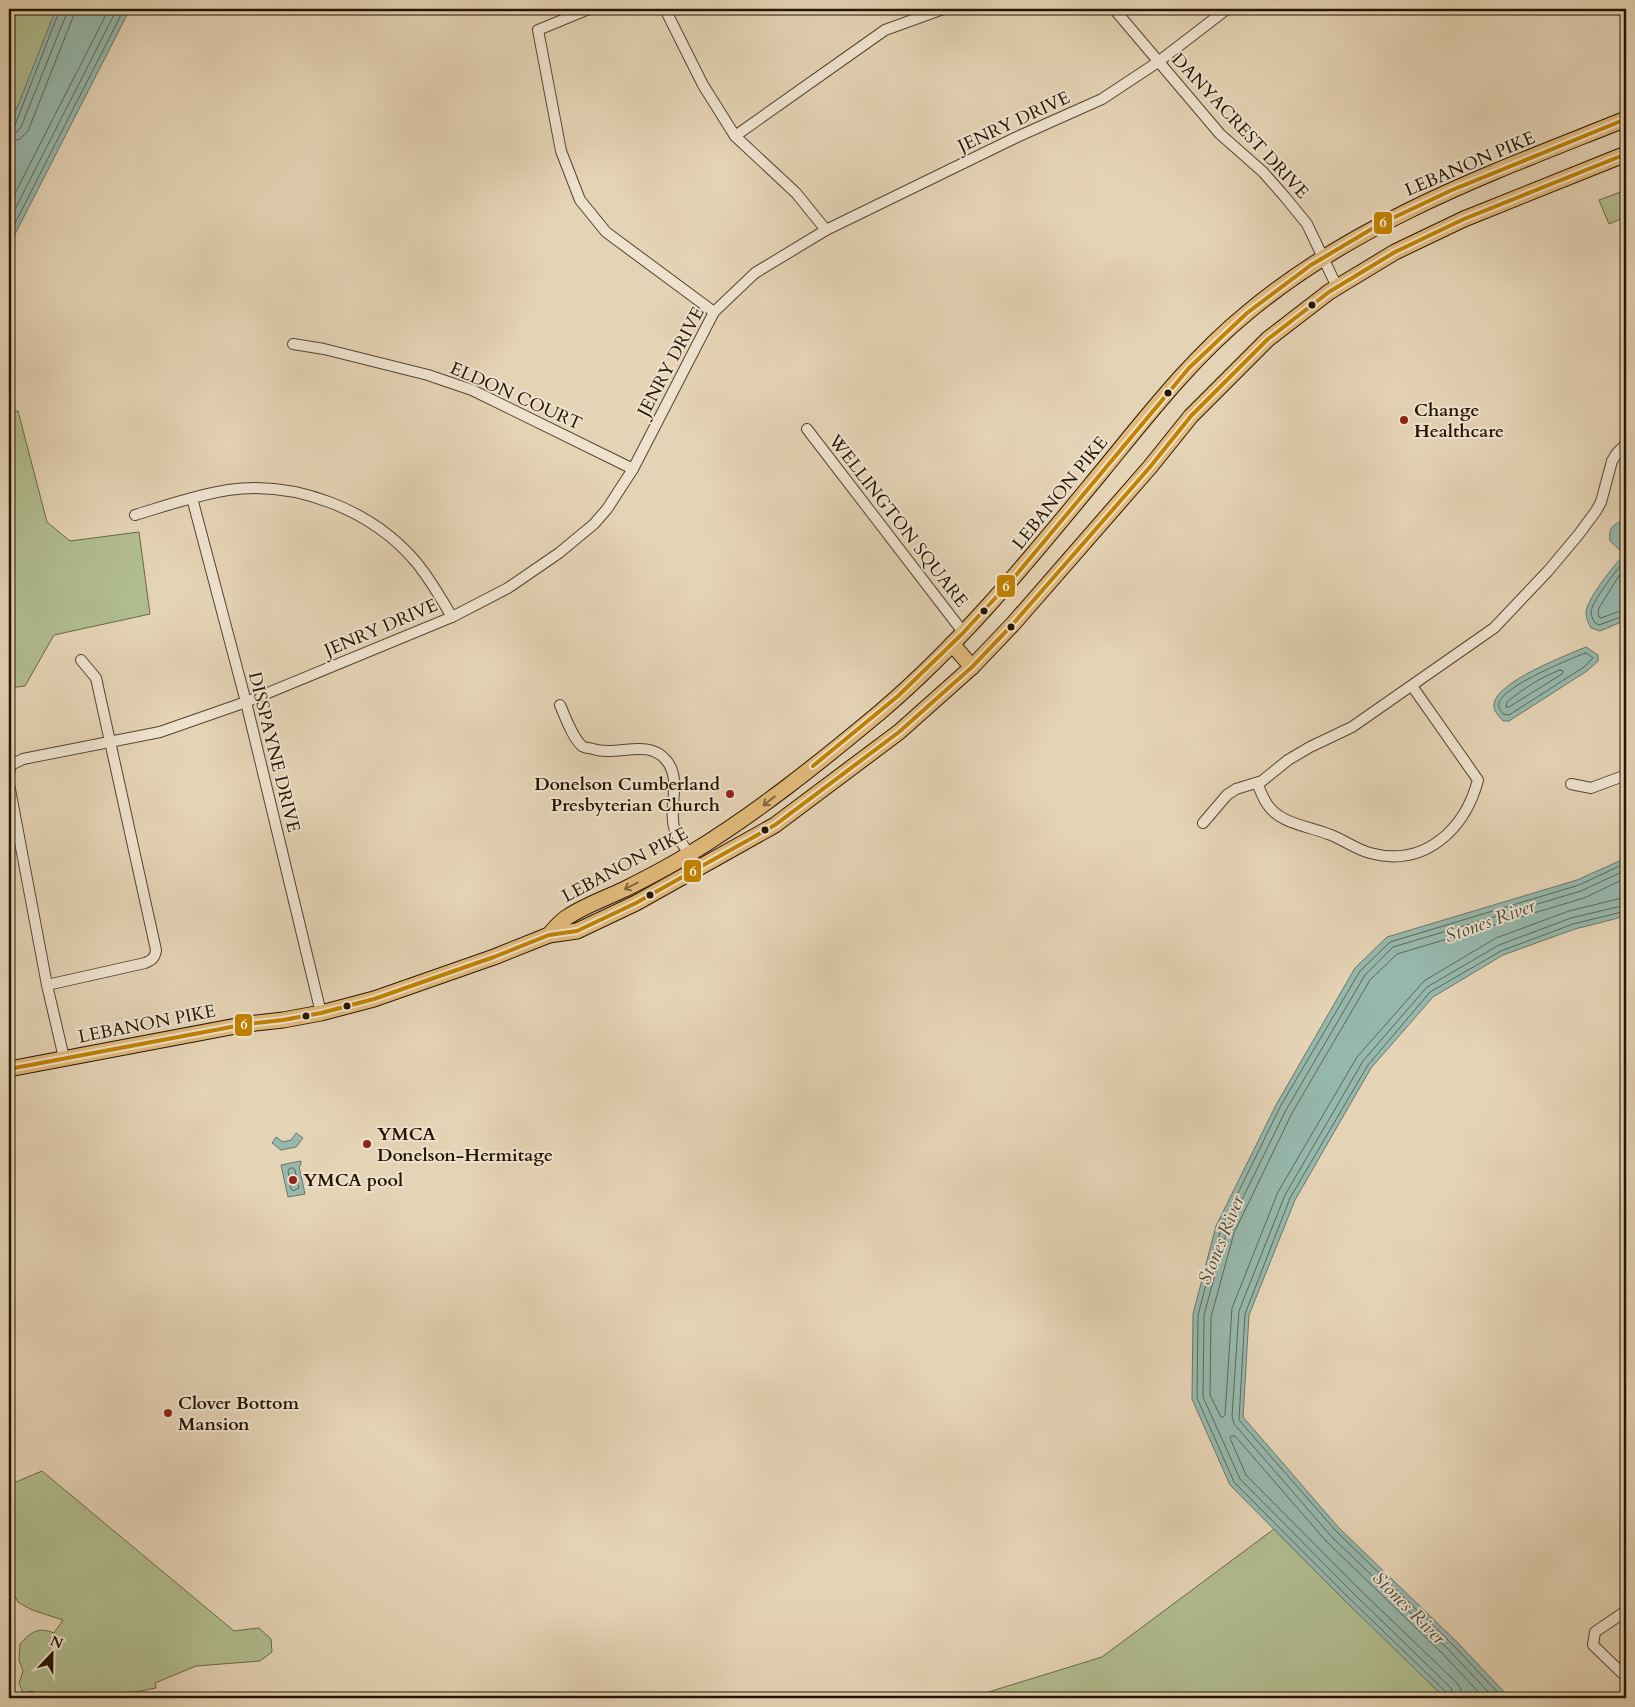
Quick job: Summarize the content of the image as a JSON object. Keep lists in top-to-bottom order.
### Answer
{
  "streets": {
    "main road": ["LEBANON PIKE"],
    "street": [
      "JENRY DRIVE",
      "DANYACREST DRIVE",
      "ELDON COURT",
      "WELLINGTON SQUARE",
      "DISSPAYNE DRIVE"
    ]
  },
  "crossings": [
    ["JENRY DRIVE", "DANYACREST DRIVE"],
    ["JENRY DRIVE", "ELDON COURT"],
    ["JENRY DRIVE", "DISSPAYNE DRIVE"],
    ["DANYACREST DRIVE", "LEBANON PIKE"],
    ["LEBANON PIKE", "WELLINGTON SQUARE"],
    ["LEBANON PIKE", "DISSPAYNE DRIVE"]
  ],
  "water": ["Stones River"],
  "places": [
    "Change Healthcare",
    "Donelson Cumberland Presbyterian Church",
    "YMCA Donelson-Hermitage",
    "YMCA pool",
    "Clover Bottom Mansion"
  ],
  "lines": ["transit line 6"],
  "north": "top"
}
